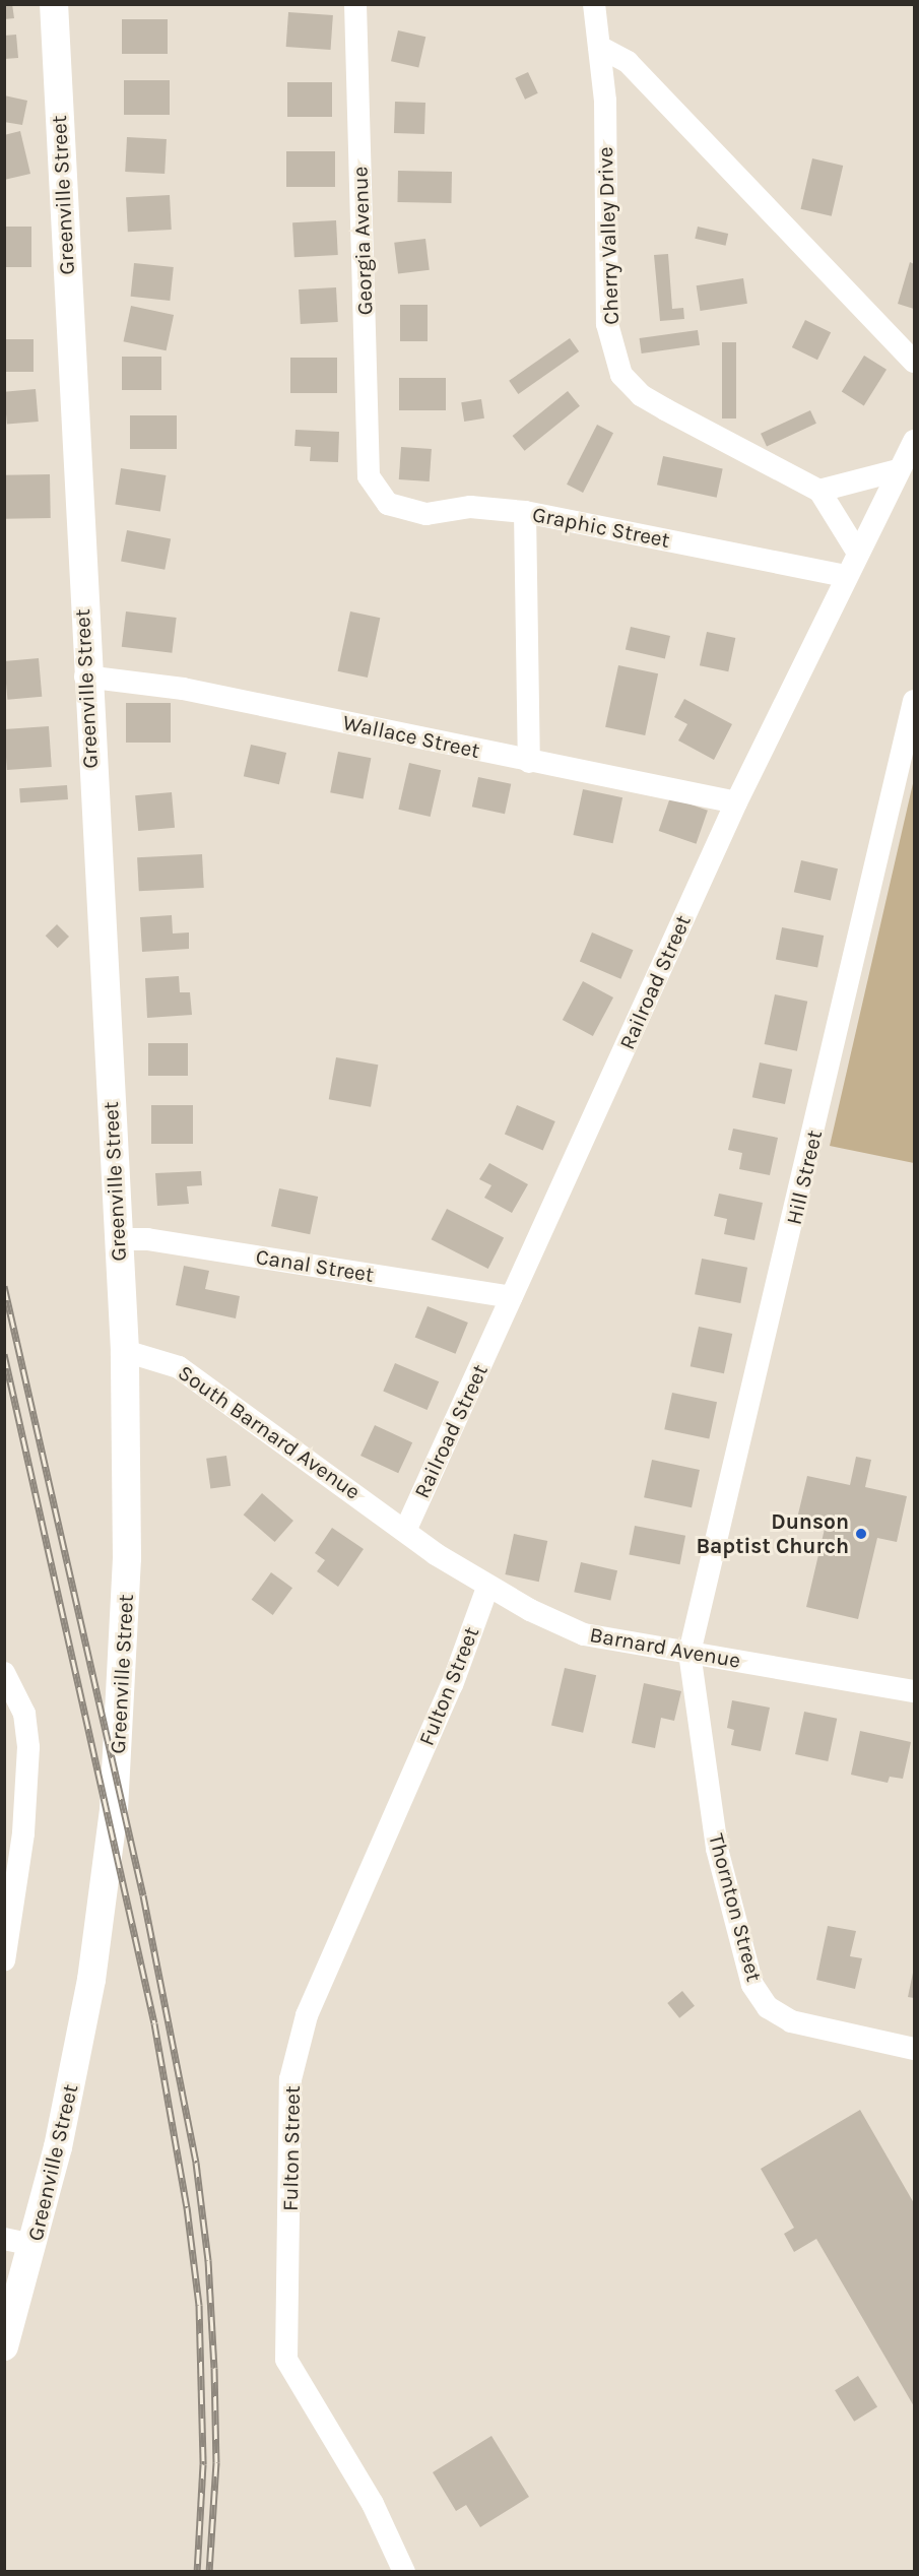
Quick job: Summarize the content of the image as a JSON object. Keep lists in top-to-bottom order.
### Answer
{
  "streets": {
    "street": [
      "Greenville Street",
      "Cherry Valley Drive",
      "Georgia Avenue",
      "Graphic Street",
      "Wallace Street",
      "Railroad Street",
      "Hill Street",
      "Canal Street",
      "South Barnard Avenue",
      "Barnard Avenue",
      "Fulton Street",
      "Thornton Street"
    ]
  },
  "crossings": [
    ["Greenville Street", "Wallace Street"],
    ["Greenville Street", "Canal Street"],
    ["Greenville Street", "South Barnard Avenue"],
    ["Georgia Avenue", "Graphic Street"],
    ["Graphic Street", "Railroad Street"],
    ["Wallace Street", "Railroad Street"],
    ["Railroad Street", "Canal Street"],
    ["Railroad Street", "South Barnard Avenue"],
    ["Railroad Street", "Barnard Avenue"],
    ["Hill Street", "Barnard Avenue"],
    ["Hill Street", "Thornton Street"],
    ["South Barnard Avenue", "Barnard Avenue"],
    ["Barnard Avenue", "Fulton Street"],
    ["Barnard Avenue", "Thornton Street"]
  ],
  "places": ["Dunson Baptist Church"]
}
